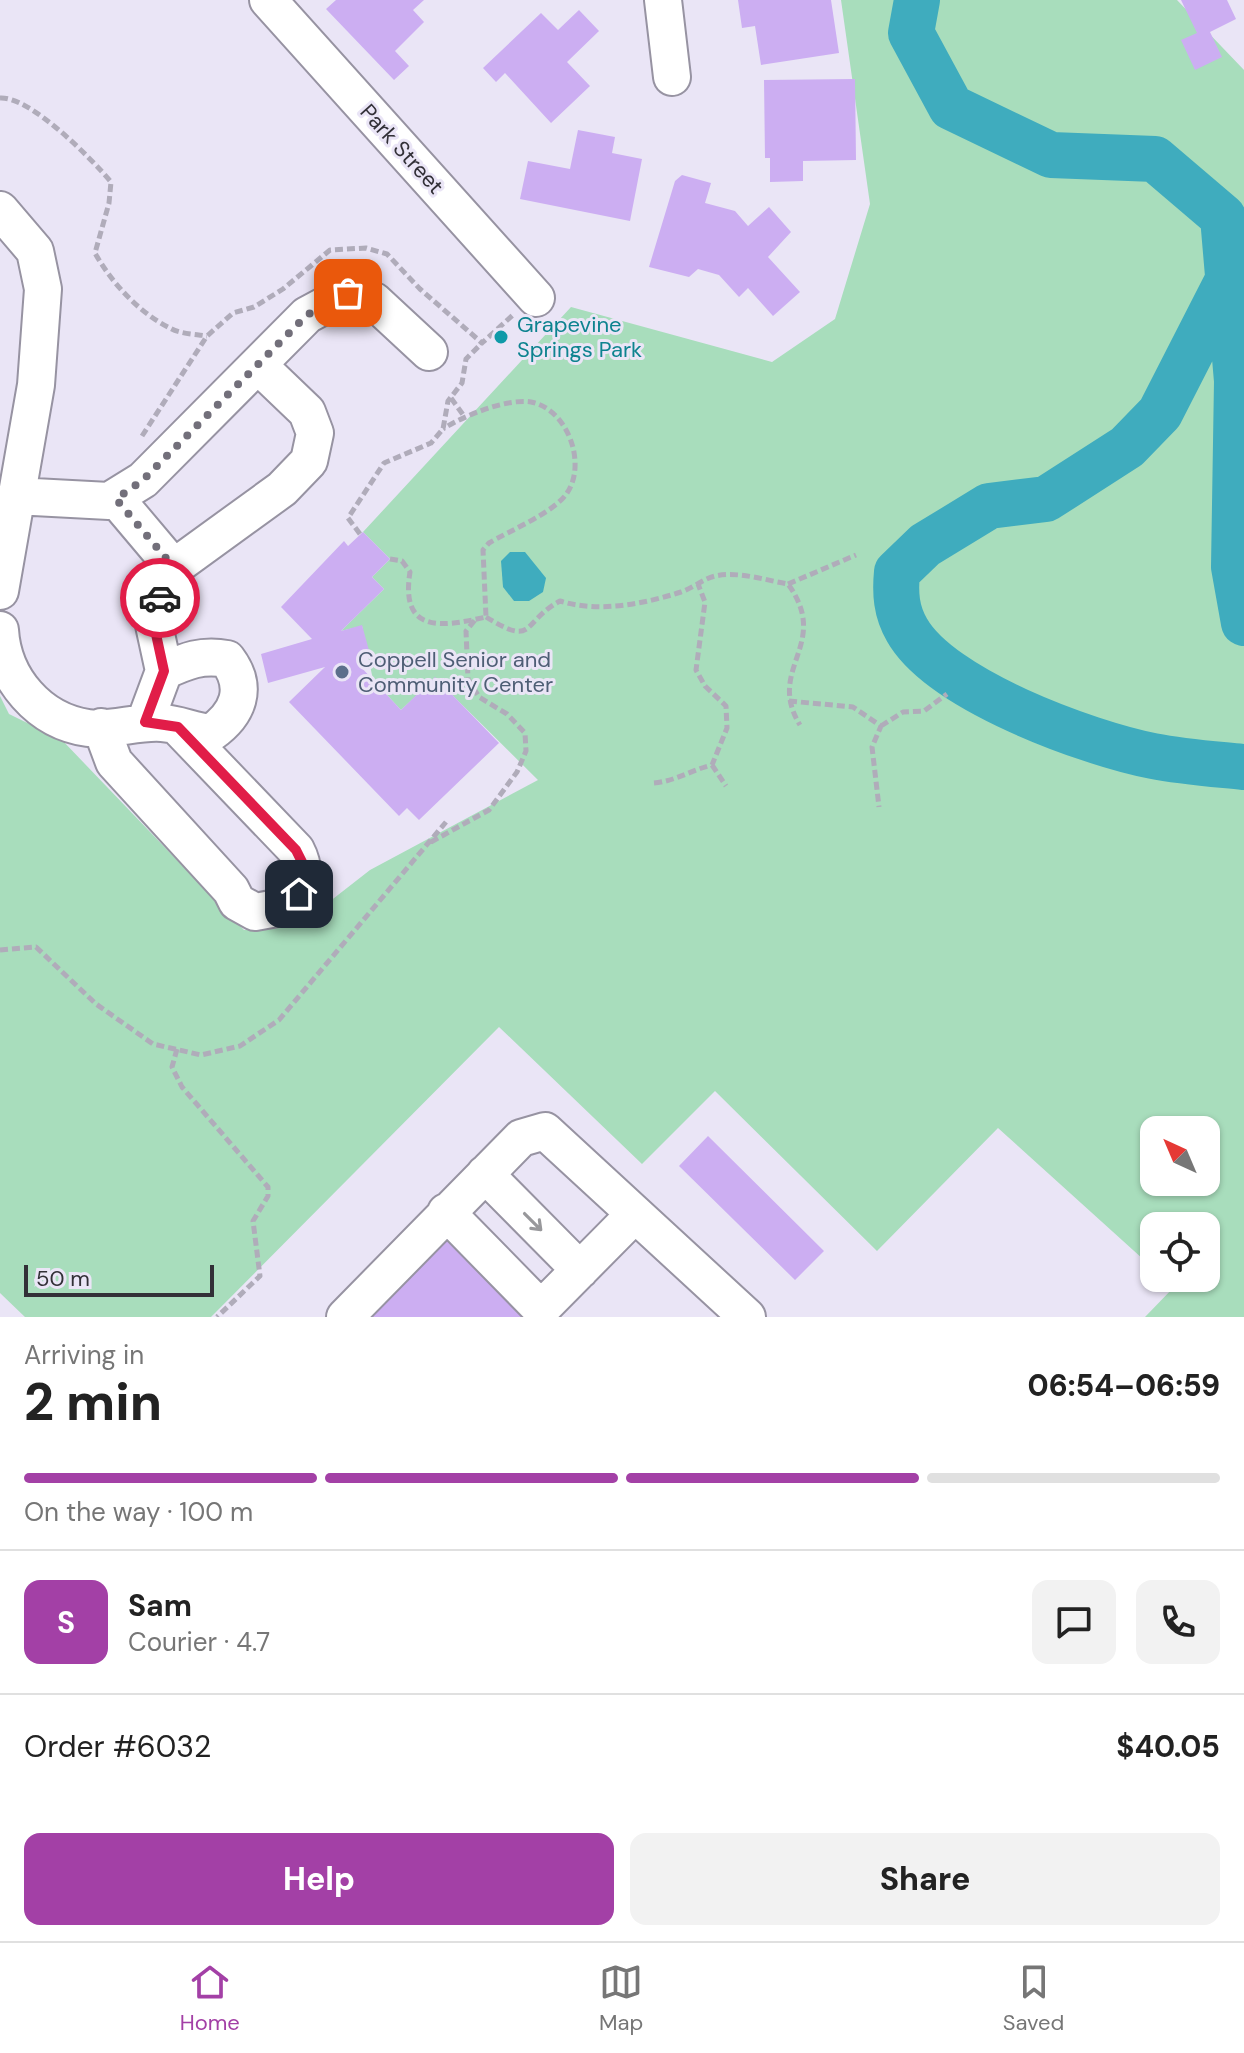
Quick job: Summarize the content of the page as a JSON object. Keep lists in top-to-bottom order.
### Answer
{
  "streets": {
    "street": ["Park Street"]
  },
  "places": ["Grapevine Springs Park", "Coppell Senior and Community Center"],
  "scale_bar": "50 m",
  "north": "top left",
  "page": {
    "scale": "50 m",
    "heading": ["2 min", "Arriving in", "06:54–06:59"],
    "panel": [
      "Sam",
      "Courier · 4.7",
      "Order #6032",
      "$40.05"
    ],
    "bar": "On the way · 100 m",
    "round": "S",
    "buttons": ["Help", "Share"],
    "tabs": ["Home", "Map", "Saved"]
  }
}
